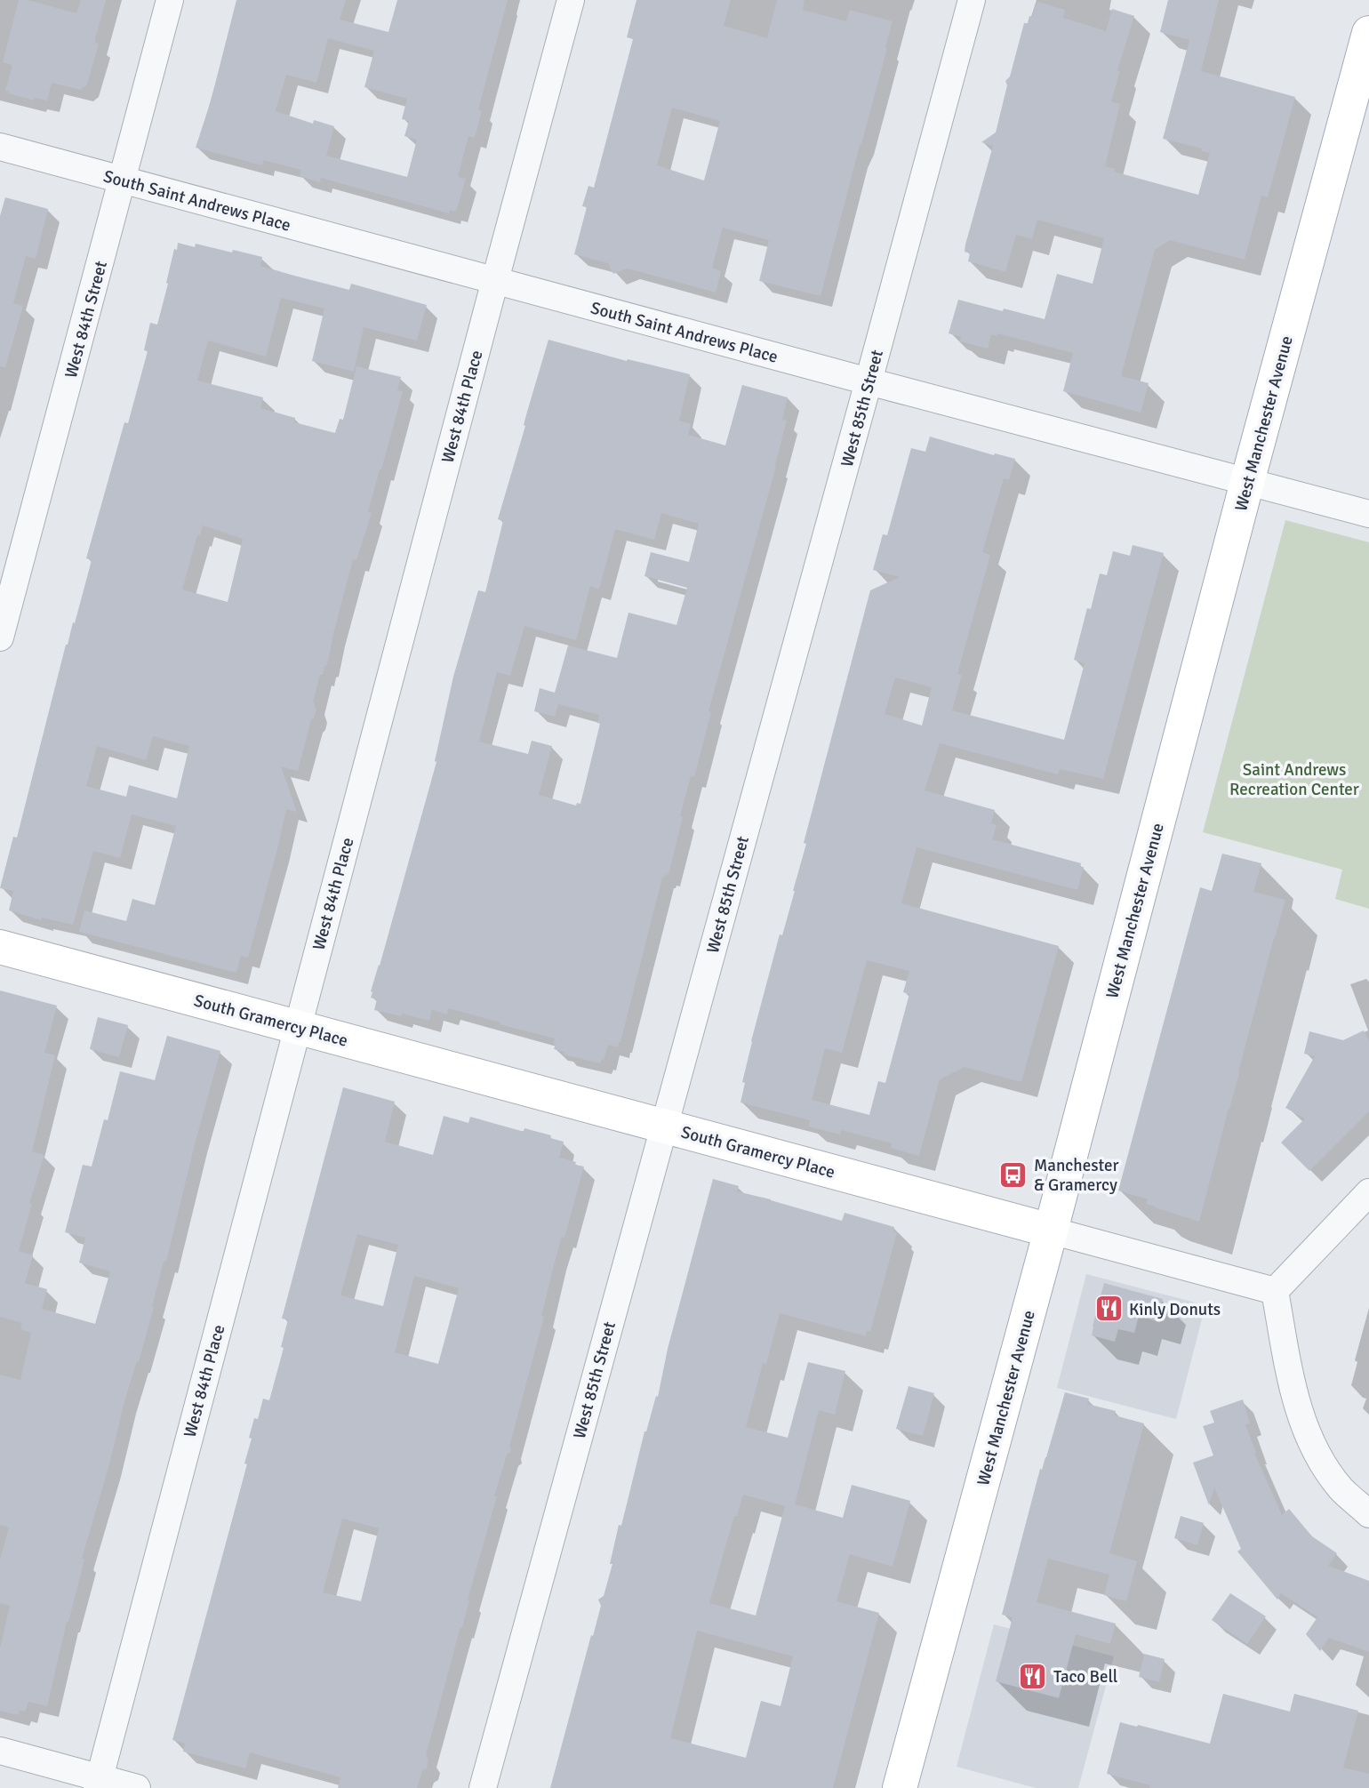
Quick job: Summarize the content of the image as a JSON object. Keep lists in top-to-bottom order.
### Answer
{
  "streets": {
    "main road": ["West Manchester Avenue", "South Gramercy Place"],
    "street": [
      "South Saint Andrews Place",
      "West 84th Street",
      "West 84th Place",
      "West 85th Street"
    ]
  },
  "crossings": [
    ["South Saint Andrews Place", "West 84th Street"],
    ["South Saint Andrews Place", "West 84th Place"],
    ["South Saint Andrews Place", "West 85th Street"],
    ["South Saint Andrews Place", "West Manchester Avenue"],
    ["West 84th Place", "South Gramercy Place"],
    ["West 85th Street", "South Gramercy Place"],
    ["West Manchester Avenue", "South Gramercy Place"]
  ],
  "parks": ["Saint Andrews Recreation Center"],
  "places": {
    "bus stop": ["Manchester & Gramercy"],
    "restaurant": ["Kinly Donuts", "Taco Bell"]
  }
}
